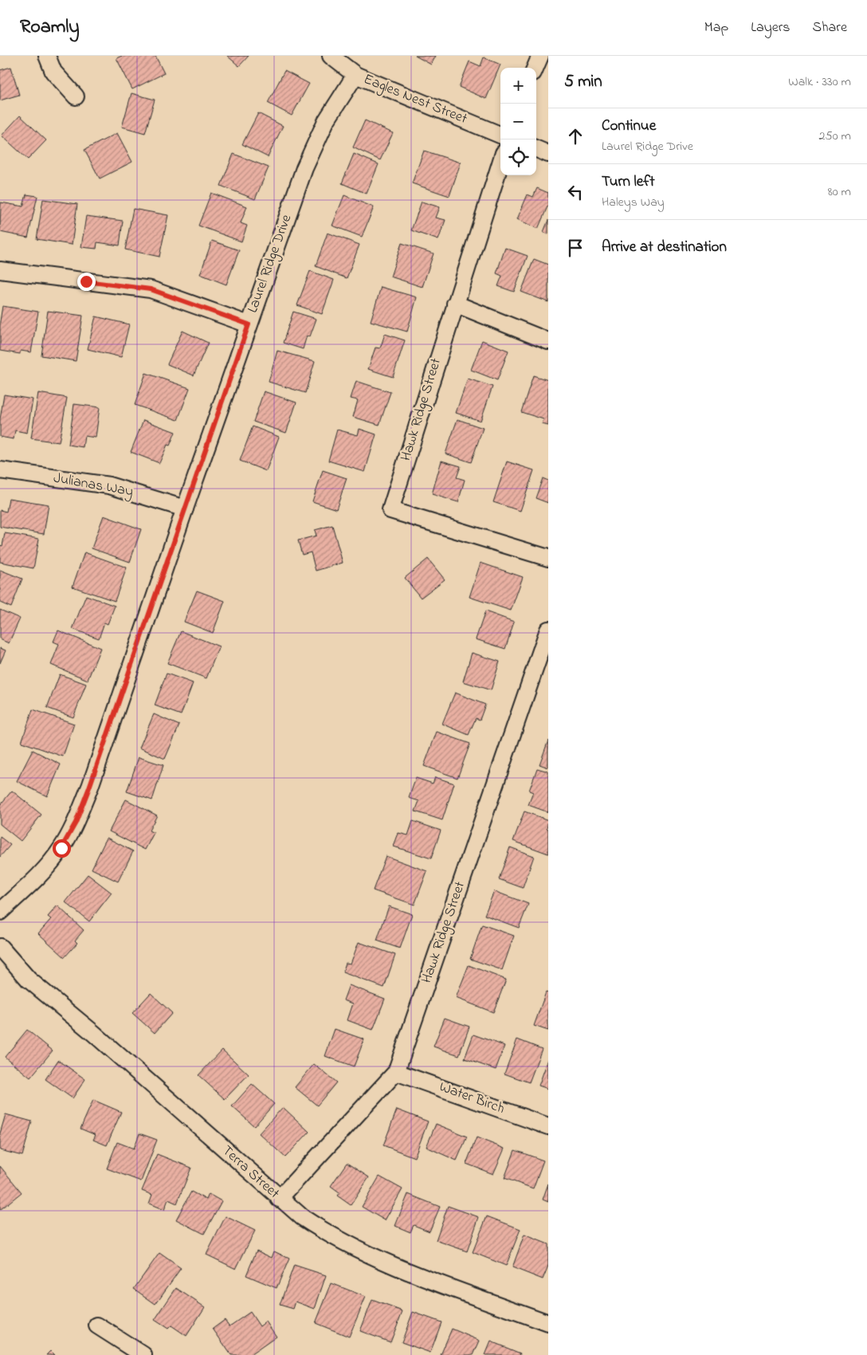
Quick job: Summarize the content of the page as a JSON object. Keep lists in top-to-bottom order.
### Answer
{
  "streets": {
    "street": [
      "Eagles Nest Street",
      "Laurel Ridge Drive",
      "Hawk Ridge Street",
      "Julianas Way",
      "Water Birch",
      "Terra Street"
    ]
  },
  "crossings": [
    ["Eagles Nest Street", "Laurel Ridge Drive"],
    ["Laurel Ridge Drive", "Julianas Way"],
    ["Hawk Ridge Street", "Water Birch"],
    ["Hawk Ridge Street", "Terra Street"]
  ],
  "page": {
    "header": "Roamly",
    "nav": ["Map", "Layers", "Share"],
    "heading": ["5 min", "Walk · 330 m"],
    "map_buttons": ["+", "−"],
    "list": [
      ["Continue", "Laurel Ridge Drive", "250 m"],
      ["Turn left", "Haleys Way", "80 m"],
      "Arrive at destination"
    ]
  }
}
